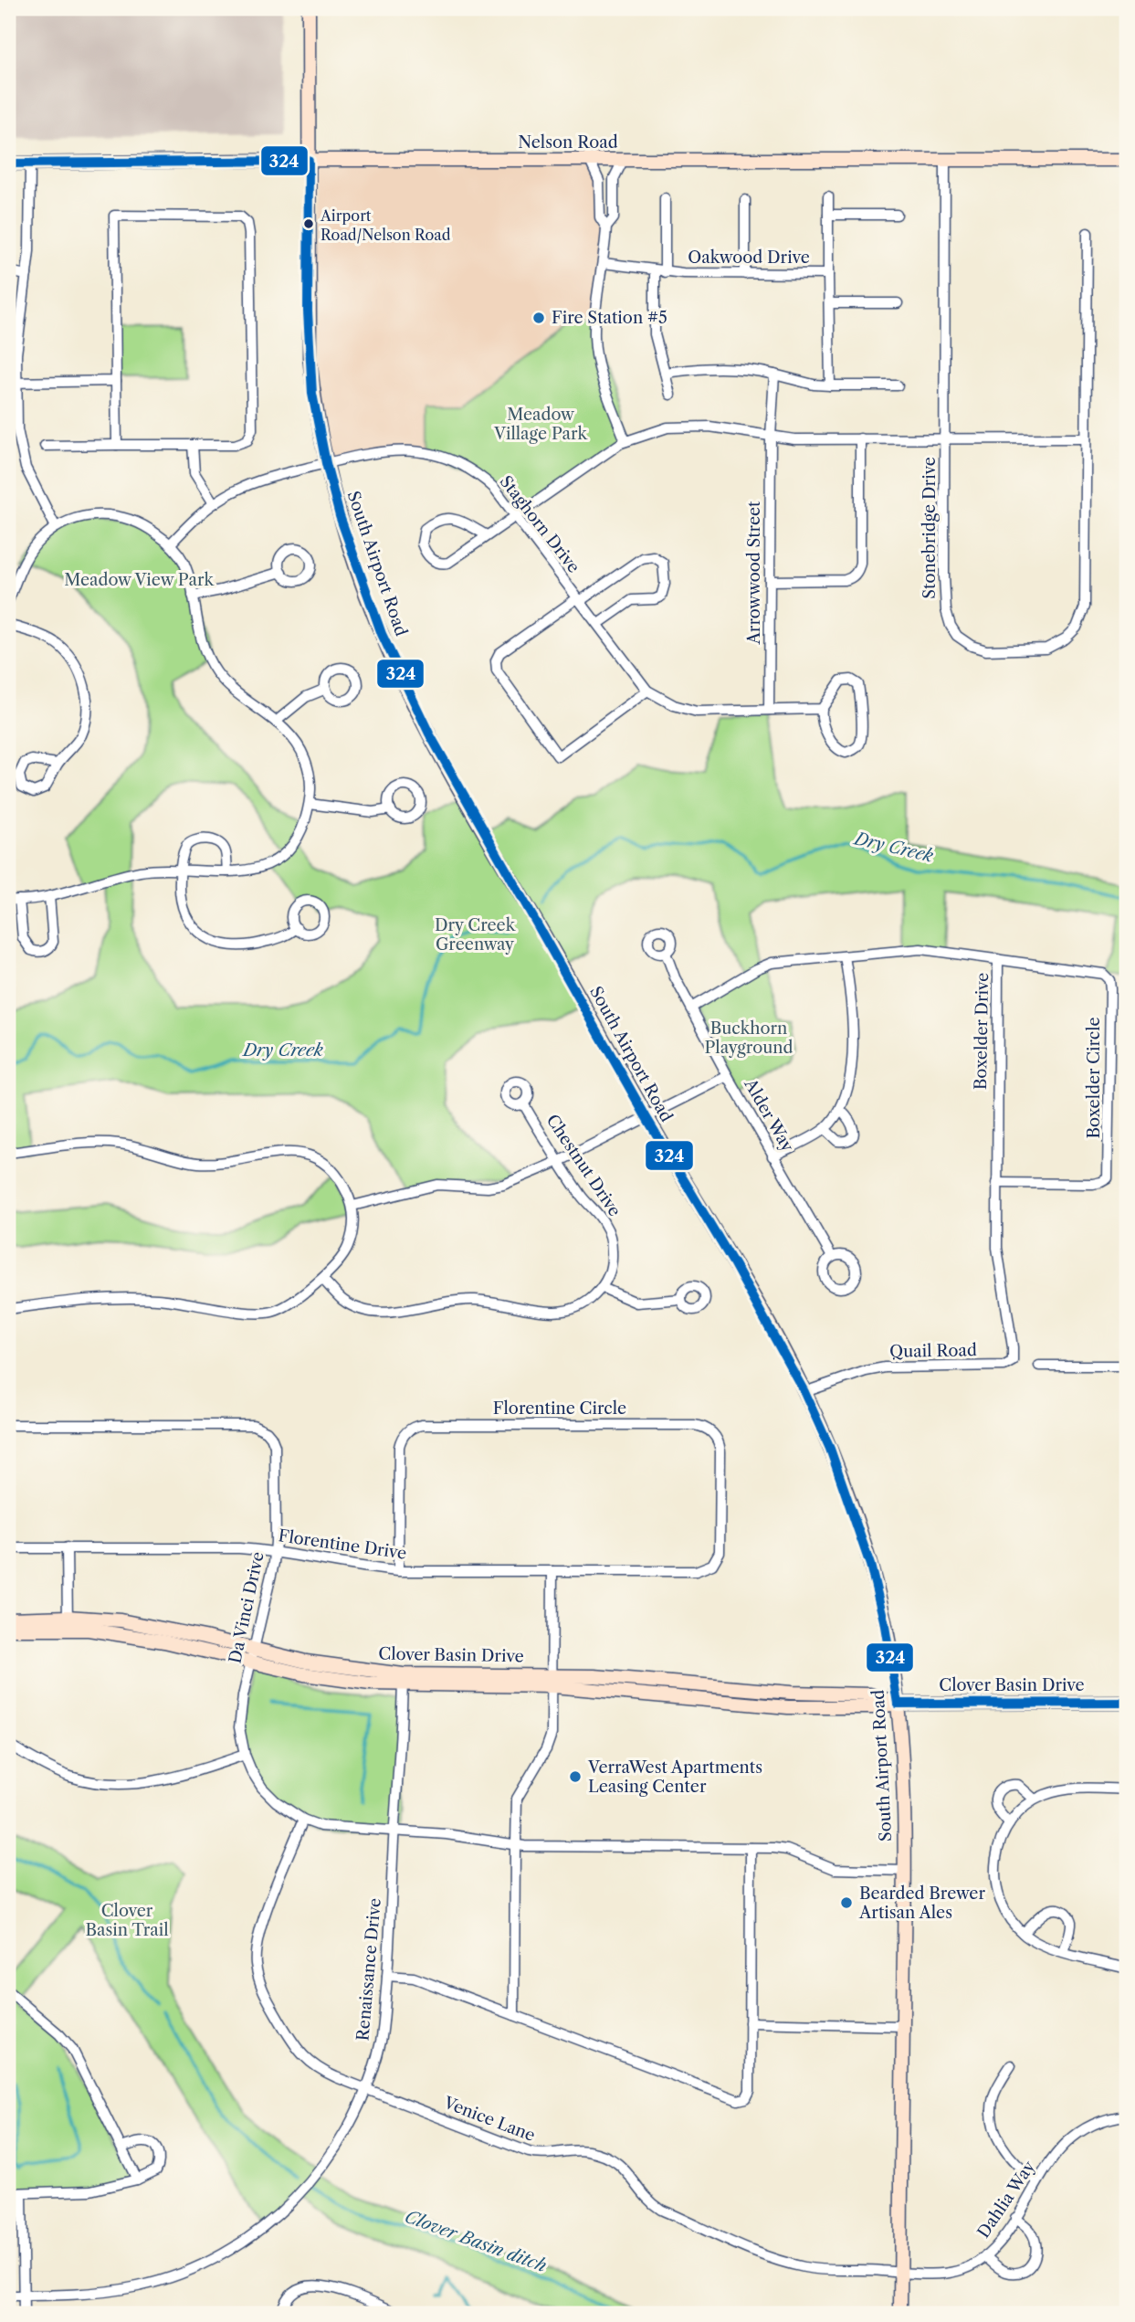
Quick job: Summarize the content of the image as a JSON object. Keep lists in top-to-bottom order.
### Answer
{
  "streets": {
    "main road": ["Nelson Road", "South Airport Road", "Clover Basin Drive"],
    "street": [
      "Oakwood Drive",
      "Staghorn Drive",
      "Stonebridge Drive",
      "Arrowwood Street",
      "Boxelder Drive",
      "Boxelder Circle",
      "Alder Way",
      "Chestnut Drive",
      "Quail Road",
      "Florentine Circle",
      "Florentine Drive",
      "Da Vinci Drive",
      "Renaissance Drive",
      "Venice Lane",
      "Dahlia Way"
    ]
  },
  "crossings": [
    ["Nelson Road", "Stonebridge Drive"],
    ["Nelson Road", "South Airport Road"],
    ["Staghorn Drive", "South Airport Road"],
    ["Staghorn Drive", "Arrowwood Street"],
    ["South Airport Road", "Quail Road"],
    ["South Airport Road", "Da Vinci Drive"],
    ["South Airport Road", "Clover Basin Drive"],
    ["South Airport Road", "Venice Lane"],
    ["South Airport Road", "Dahlia Way"],
    ["Boxelder Drive", "Boxelder Circle"],
    ["Boxelder Drive", "Alder Way"],
    ["Boxelder Drive", "Quail Road"],
    ["Florentine Circle", "Florentine Drive"],
    ["Florentine Drive", "Da Vinci Drive"],
    ["Da Vinci Drive", "Clover Basin Drive"],
    ["Da Vinci Drive", "Renaissance Drive"],
    ["Da Vinci Drive", "Venice Lane"],
    ["Clover Basin Drive", "Renaissance Drive"],
    ["Renaissance Drive", "Venice Lane"],
    ["Venice Lane", "Dahlia Way"]
  ],
  "water": ["Dry Creek", "Clover Basin ditch"],
  "parks": [
    "Meadow Village Park",
    "Meadow View Park",
    "Dry Creek Greenway",
    "Buckhorn Playground",
    "Clover Basin Trail"
  ],
  "places": [
    "Airport Road/Nelson Road",
    "Fire Station #5",
    "VerraWest Apartments Leasing Center",
    "Bearded Brewer Artisan Ales"
  ],
  "lines": ["transit line 324"]
}
